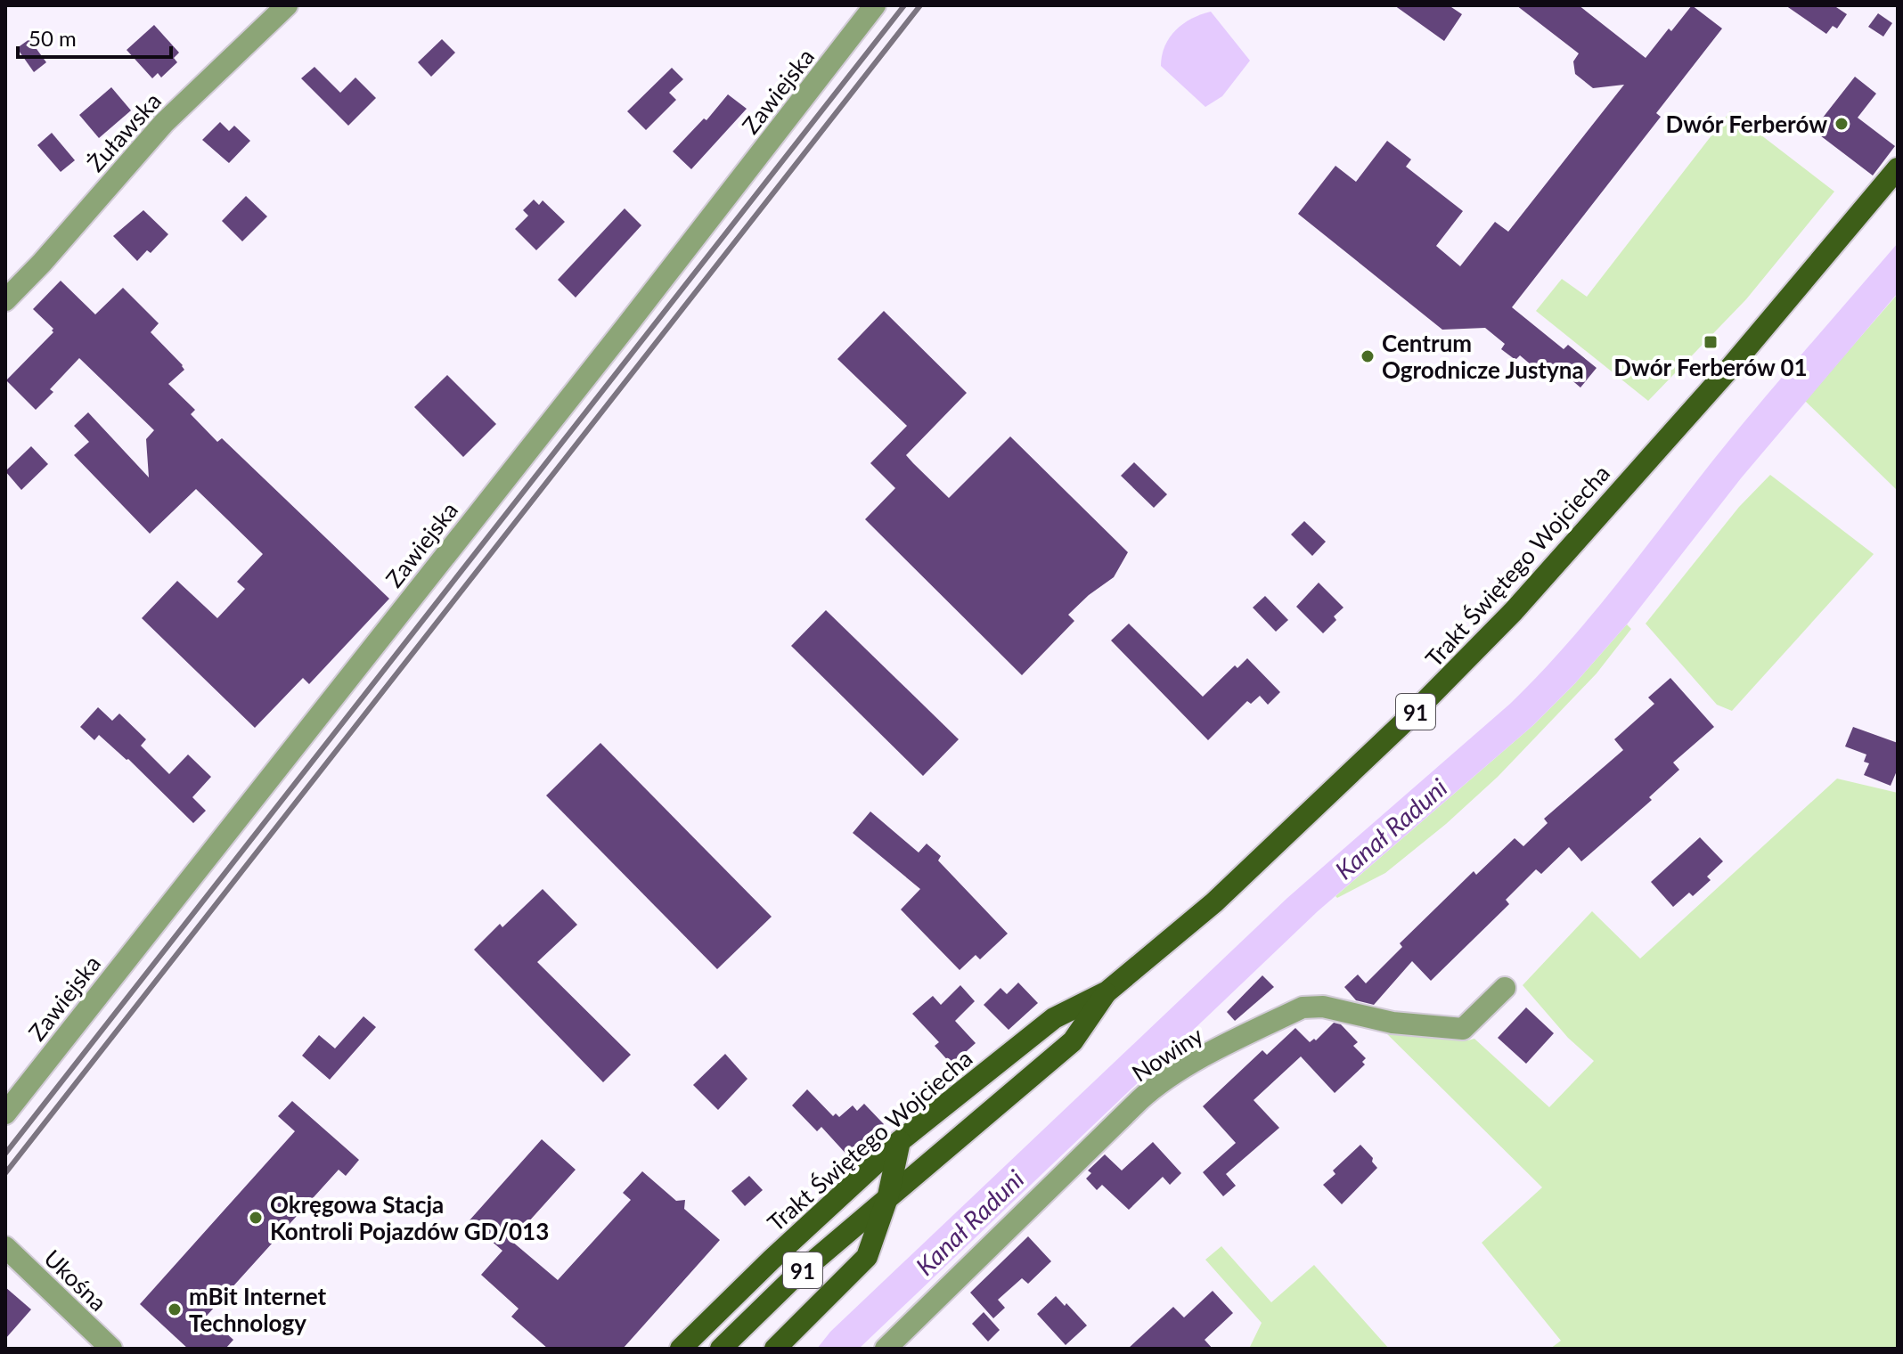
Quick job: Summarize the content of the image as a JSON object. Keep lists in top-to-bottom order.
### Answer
{
  "streets": {
    "main road": ["Trakt Świętego Wojciecha", "91"],
    "street": [
      "Zawiejska",
      "Żuławska",
      "Nowiny",
      "Ukośna"
    ]
  },
  "water": ["Kanał Raduni"],
  "places": {
    "other": [
      "Dwór Ferberów",
      "Centrum Ogrodnicze Justyna",
      "Okręgowa Stacja Kontroli Pojazdów GD/013",
      "mBit Internet Technology"
    ],
    "transit": ["Dwór Ferberów 01"]
  },
  "scale_bar": "50 m"
}
